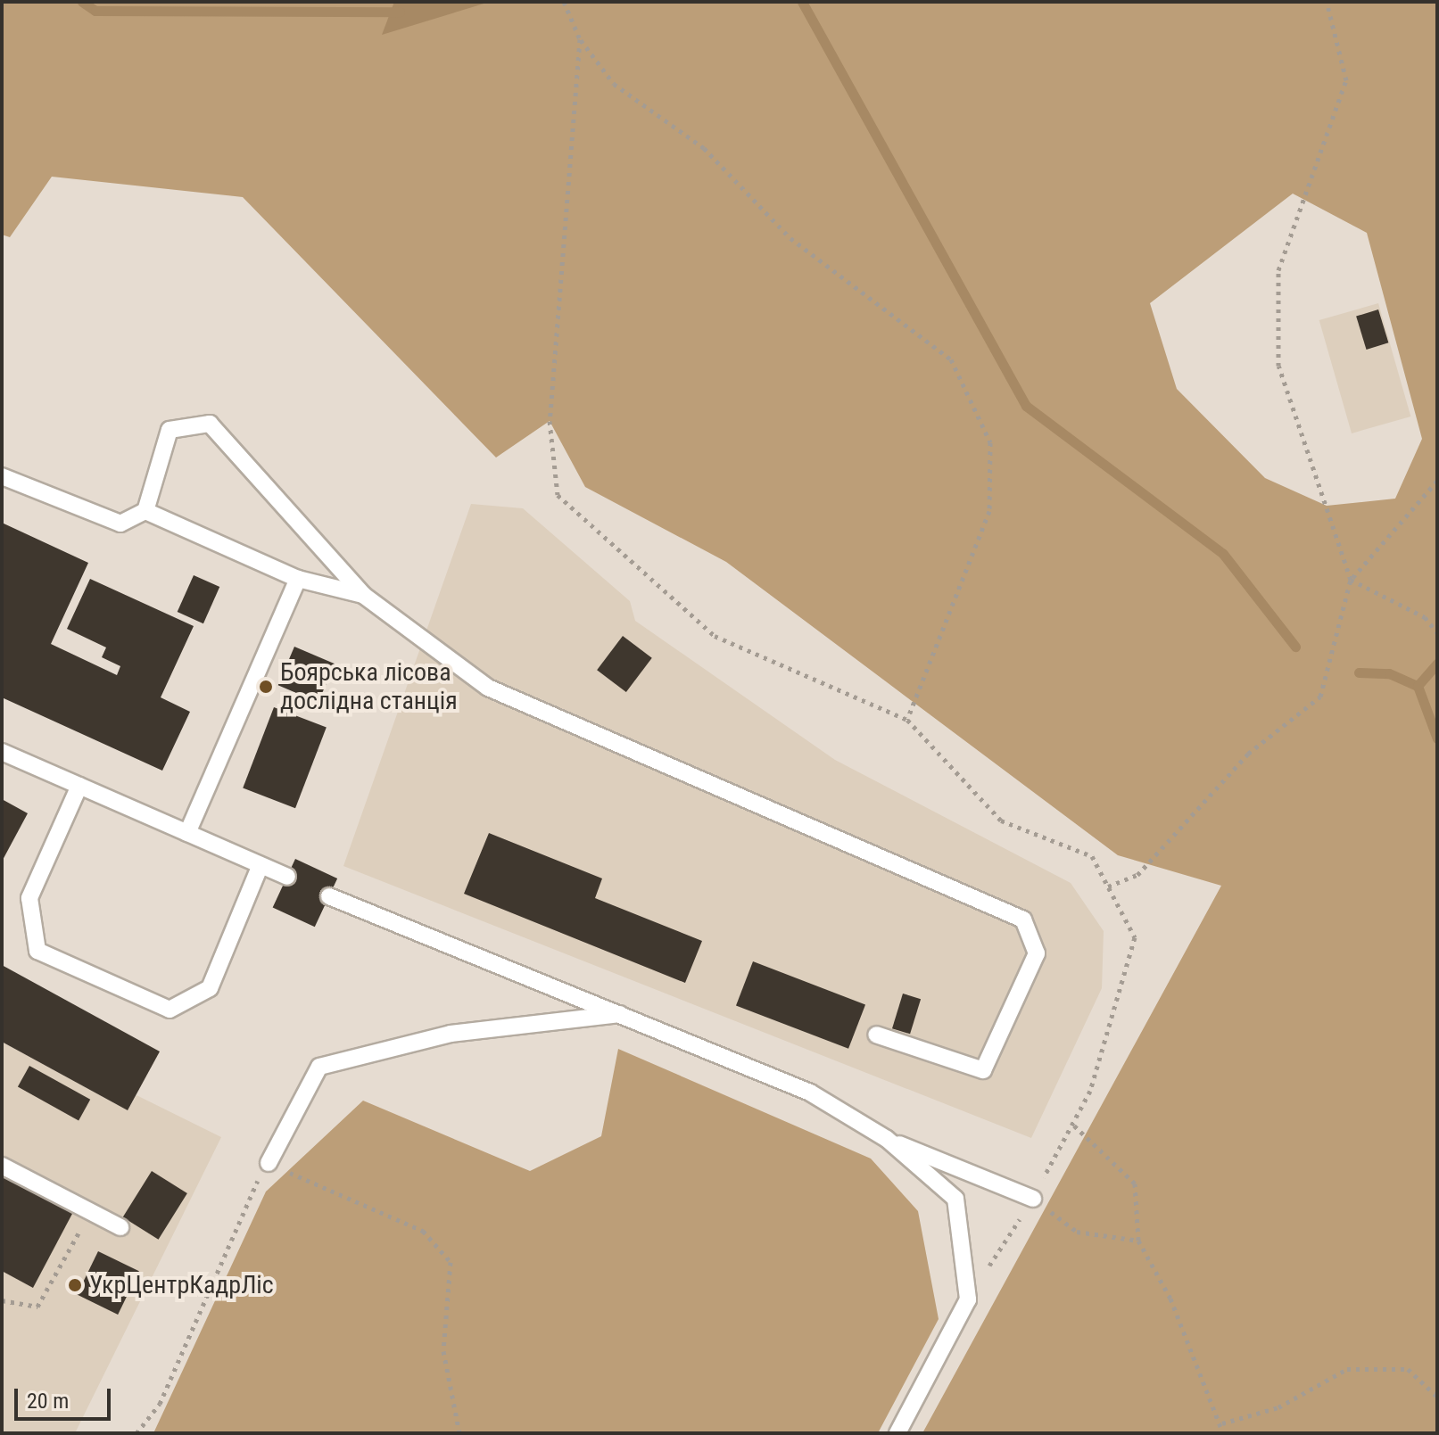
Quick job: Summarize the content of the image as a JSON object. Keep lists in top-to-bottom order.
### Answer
{
  "places": ["Боярська лісова дослідна станція", "УкрЦентрКадрЛіс"],
  "scale_bar": "20 m"
}
